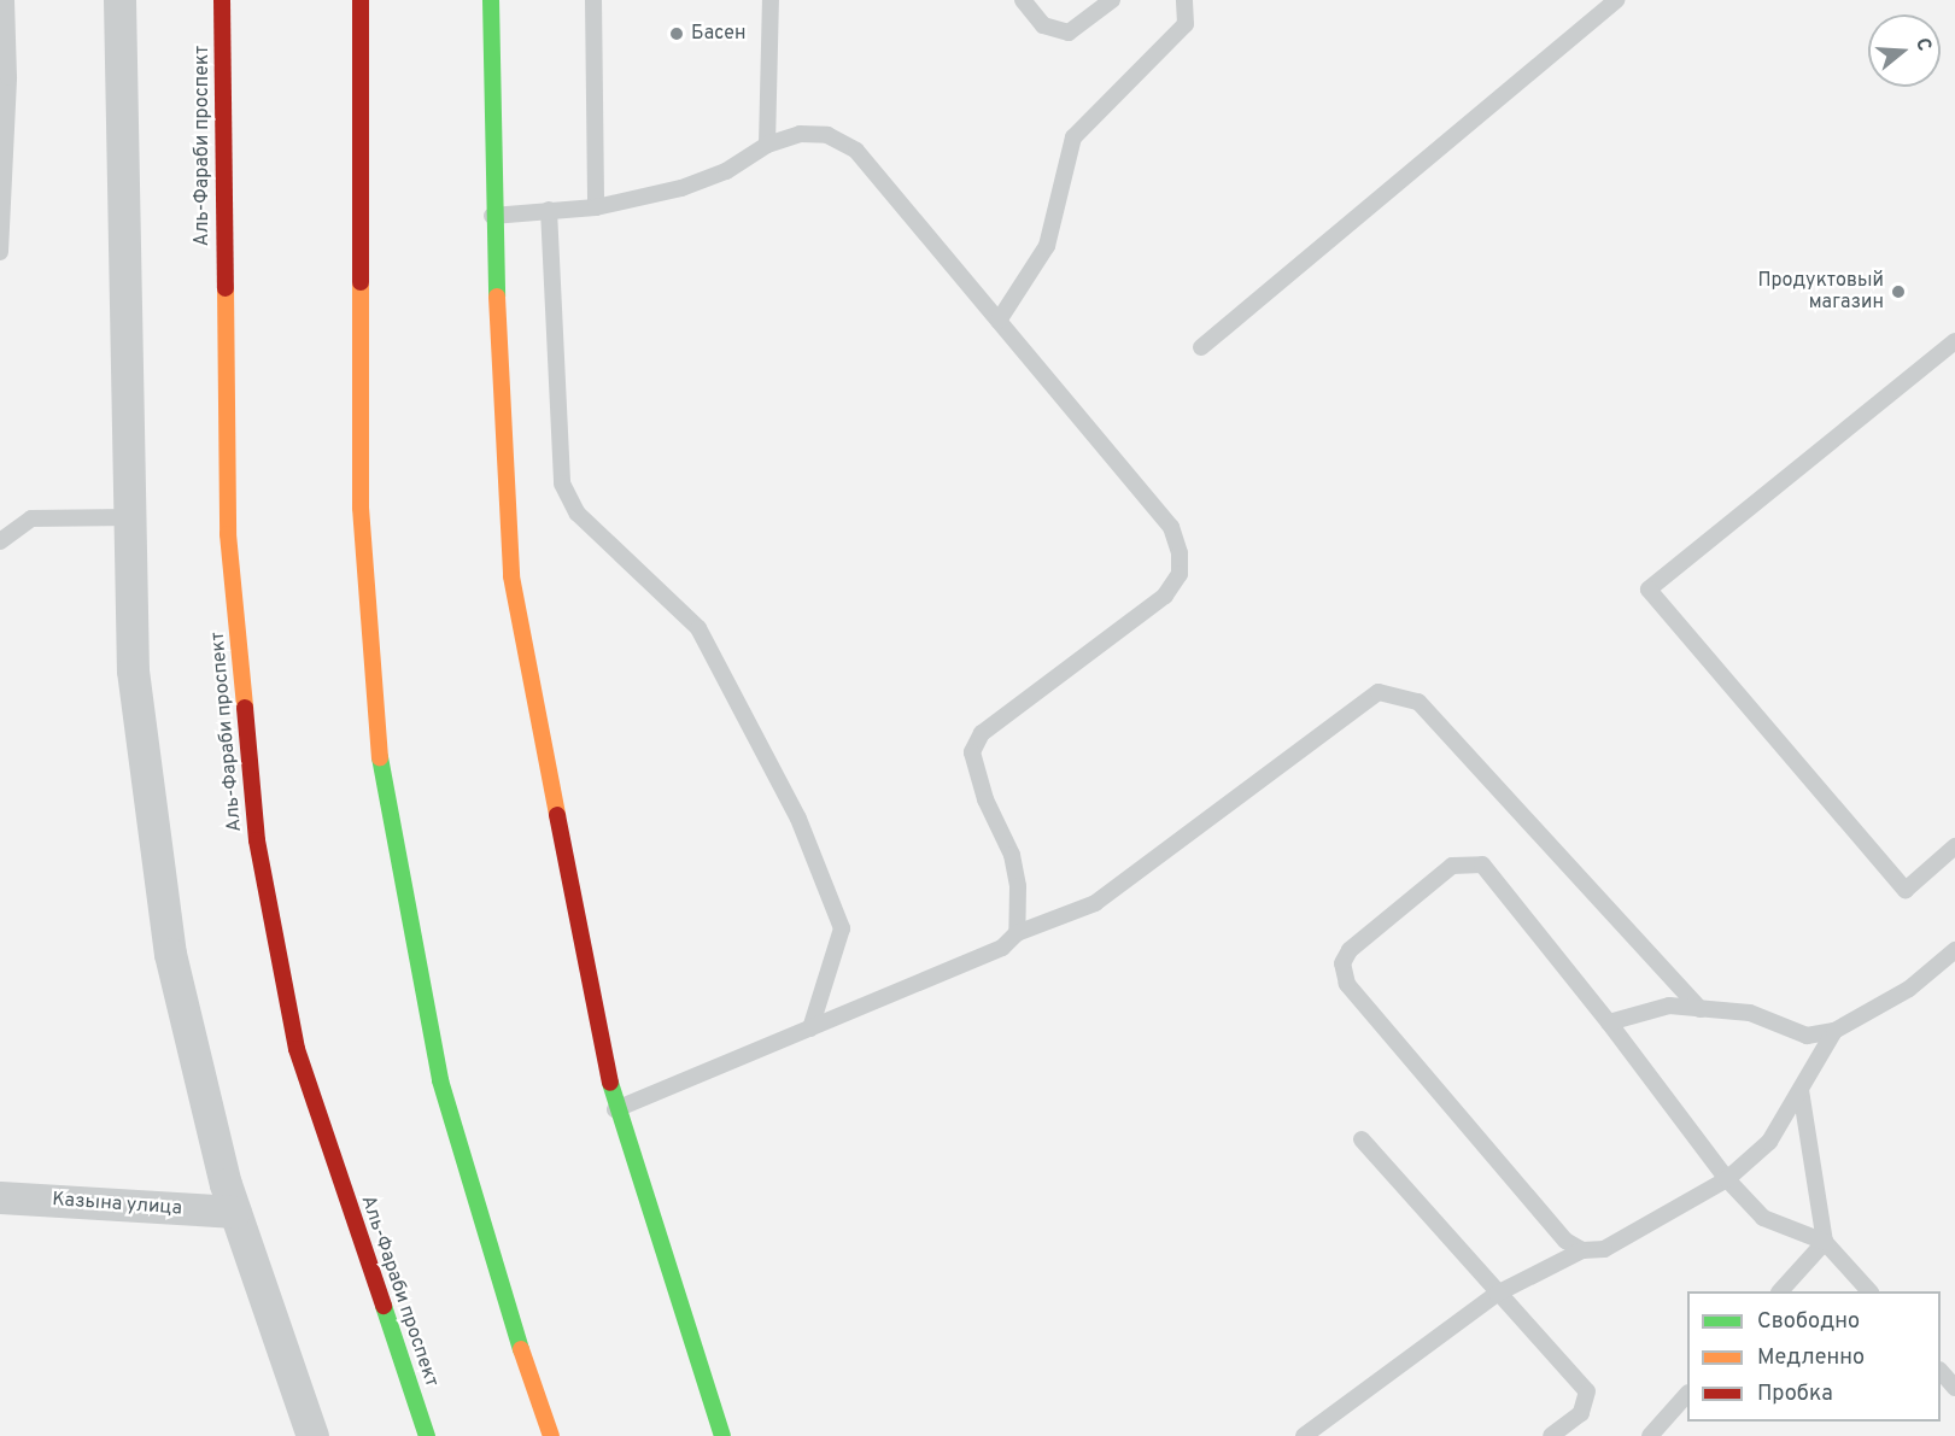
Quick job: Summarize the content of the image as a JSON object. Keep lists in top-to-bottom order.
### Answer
{
  "streets": {
    "street": ["Аль-Фараби проспект", "Казына улица"]
  },
  "places": ["Басен", "Продуктовый магазин"],
  "legend": ["Свободно", "Медленно", "Пробка"],
  "north": "right"
}
